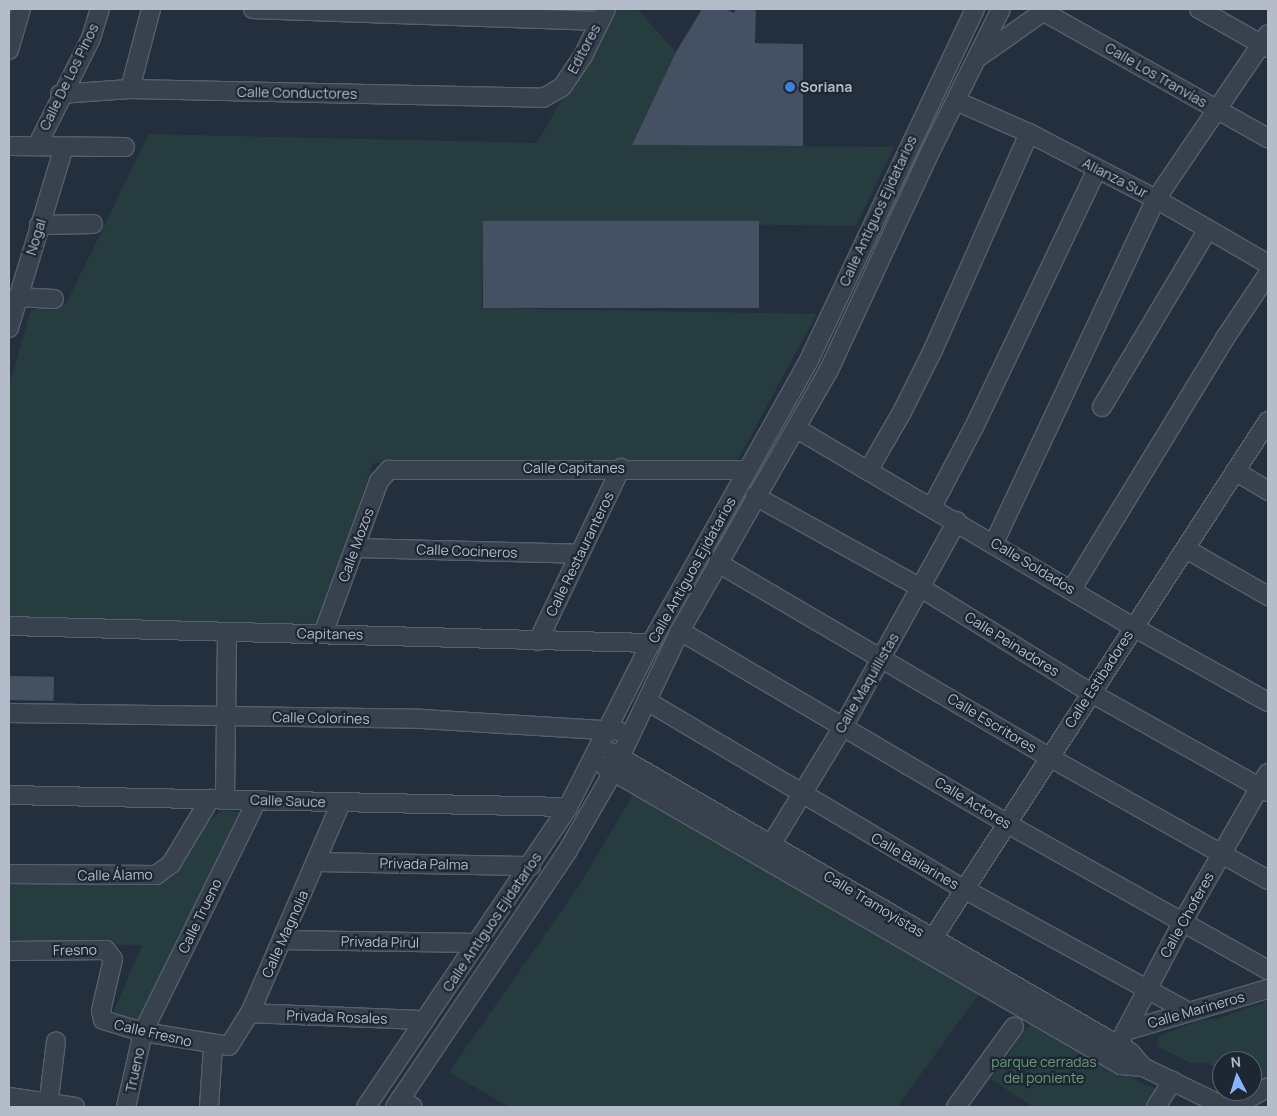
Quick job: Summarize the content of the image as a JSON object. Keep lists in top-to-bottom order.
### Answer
{
  "streets": {
    "street": [
      "Editores",
      "Calle Los Tranvías",
      "Calle De Los Pinos",
      "Calle Conductores",
      "Alianza Sur",
      "Calle Antiguos Ejidatarios",
      "Nogal",
      "Calle Capitanes",
      "Calle Mozos",
      "Calle Cocineros",
      "Calle Restauranteros",
      "Calle Soldados",
      "Capitanes",
      "Calle Peinadores",
      "Calle Estibadores",
      "Calle Maquillistas",
      "Calle Colorines",
      "Calle Escritores",
      "Calle Sauce",
      "Calle Actores",
      "Calle Bailarines",
      "Privada Palma",
      "Calle Álamo",
      "Calle Tramoyistas",
      "Calle Choferes",
      "Calle Trueno",
      "Calle Magnolia",
      "Privada Pirúl",
      "Fresno",
      "Calle Marineros",
      "Privada Rosales",
      "Calle Fresno",
      "Trueno"
    ]
  },
  "crossings": [
    ["Editores", "Calle Conductores"],
    ["Calle De Los Pinos", "Calle Conductores"],
    ["Alianza Sur", "Calle Antiguos Ejidatarios"],
    ["Calle Antiguos Ejidatarios", "Calle Capitanes"],
    ["Calle Antiguos Ejidatarios", "Calle Soldados"],
    ["Calle Antiguos Ejidatarios", "Capitanes"],
    ["Calle Antiguos Ejidatarios", "Calle Peinadores"],
    ["Calle Antiguos Ejidatarios", "Calle Colorines"],
    ["Calle Antiguos Ejidatarios", "Calle Escritores"],
    ["Calle Antiguos Ejidatarios", "Calle Sauce"],
    ["Calle Antiguos Ejidatarios", "Calle Actores"],
    ["Calle Antiguos Ejidatarios", "Calle Bailarines"],
    ["Calle Antiguos Ejidatarios", "Privada Palma"],
    ["Calle Antiguos Ejidatarios", "Calle Tramoyistas"],
    ["Calle Antiguos Ejidatarios", "Privada Pirúl"],
    ["Calle Antiguos Ejidatarios", "Privada Rosales"],
    ["Calle Capitanes", "Calle Mozos"],
    ["Calle Capitanes", "Calle Restauranteros"],
    ["Calle Mozos", "Calle Cocineros"],
    ["Calle Mozos", "Capitanes"],
    ["Calle Cocineros", "Calle Restauranteros"],
    ["Calle Restauranteros", "Capitanes"],
    ["Calle Soldados", "Calle Estibadores"],
    ["Calle Soldados", "Calle Maquillistas"],
    ["Calle Peinadores", "Calle Estibadores"],
    ["Calle Peinadores", "Calle Maquillistas"],
    ["Calle Peinadores", "Calle Choferes"],
    ["Calle Estibadores", "Calle Escritores"],
    ["Calle Estibadores", "Calle Actores"],
    ["Calle Estibadores", "Calle Bailarines"],
    ["Calle Estibadores", "Calle Tramoyistas"],
    ["Calle Maquillistas", "Calle Escritores"],
    ["Calle Maquillistas", "Calle Actores"],
    ["Calle Maquillistas", "Calle Bailarines"],
    ["Calle Maquillistas", "Calle Tramoyistas"],
    ["Calle Escritores", "Calle Choferes"],
    ["Calle Sauce", "Calle Álamo"],
    ["Calle Sauce", "Calle Trueno"],
    ["Calle Sauce", "Calle Magnolia"],
    ["Calle Actores", "Calle Choferes"],
    ["Calle Bailarines", "Calle Choferes"],
    ["Calle Bailarines", "Calle Marineros"],
    ["Privada Palma", "Calle Magnolia"],
    ["Calle Tramoyistas", "Calle Choferes"],
    ["Calle Tramoyistas", "Calle Marineros"],
    ["Calle Choferes", "Calle Marineros"],
    ["Calle Trueno", "Calle Fresno"],
    ["Calle Trueno", "Trueno"],
    ["Calle Magnolia", "Privada Pirúl"],
    ["Calle Magnolia", "Privada Rosales"],
    ["Calle Magnolia", "Calle Fresno"],
    ["Fresno", "Calle Fresno"],
    ["Calle Fresno", "Trueno"]
  ],
  "parks": ["parque cerradas del poniente"],
  "places": ["Soriana"],
  "north": "top"
}
